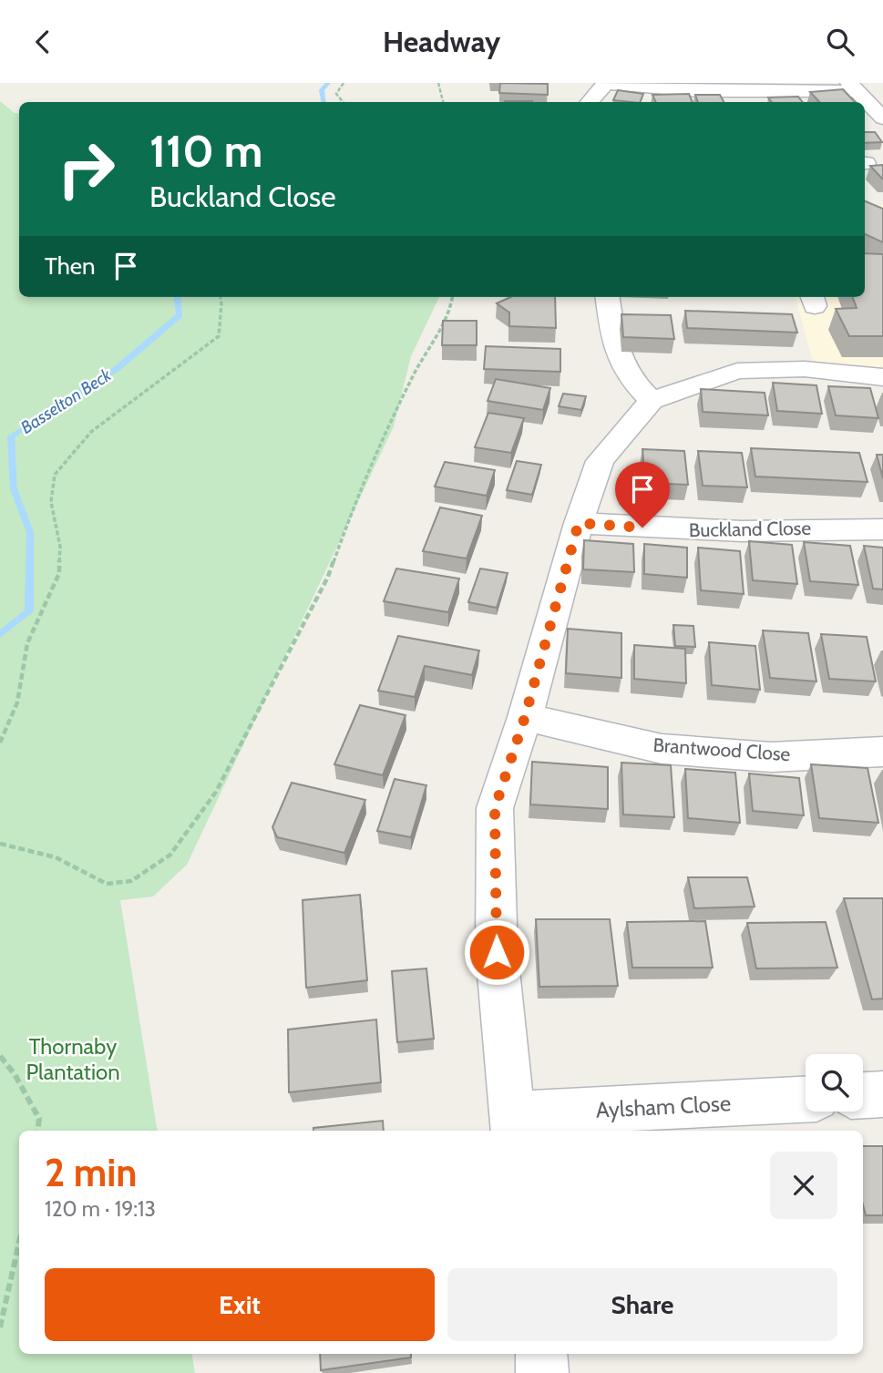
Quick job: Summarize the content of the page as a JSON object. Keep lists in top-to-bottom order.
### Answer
{
  "streets": {
    "street": ["Buckland Close", "Brantwood Close", "Aylsham Close"]
  },
  "water": ["Basselton Beck"],
  "parks": ["Thornaby Plantation"],
  "page": {
    "header": "Headway",
    "turn": ["110 m", "Buckland Close"],
    "then": "Then",
    "heading": ["2 min", "120 m · 19:13"],
    "buttons": ["Exit", "Share"]
  }
}
